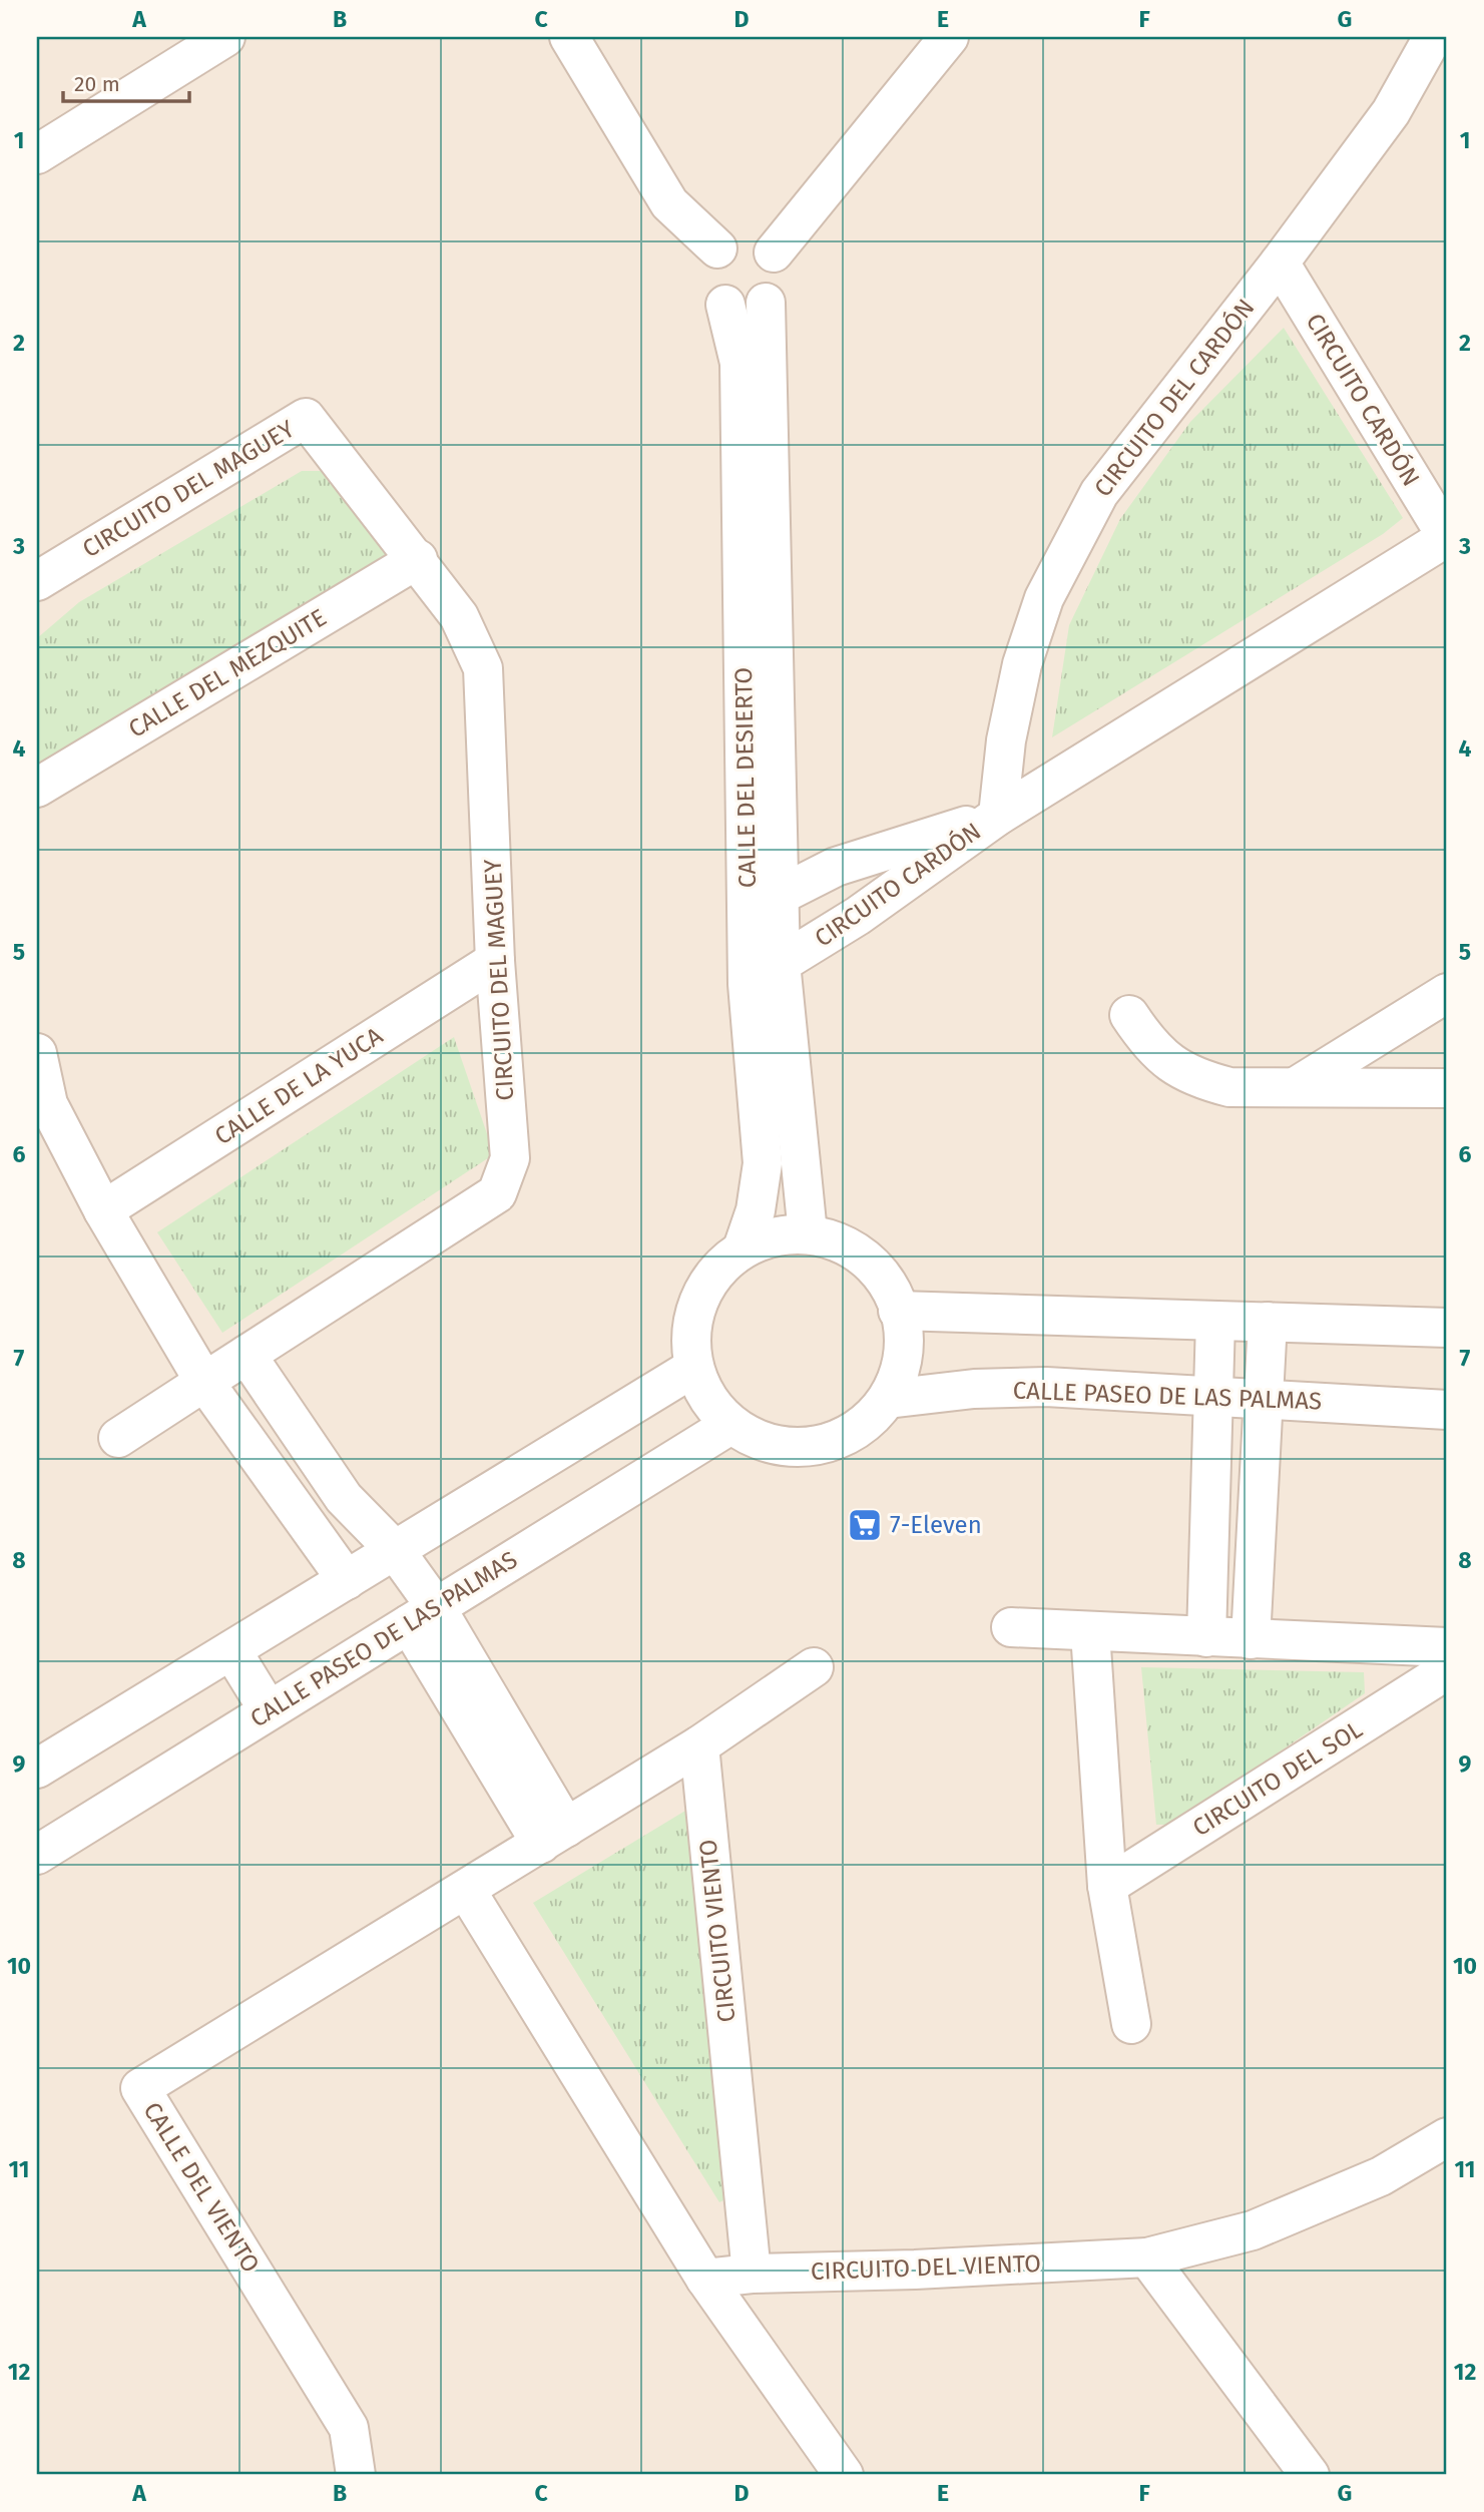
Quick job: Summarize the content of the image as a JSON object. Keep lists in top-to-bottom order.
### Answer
{
  "streets": {
    "street": [
      "CIRCUITO DEL CARDÓN",
      "CIRCUITO CARDÓN",
      "CIRCUITO DEL MAGUEY",
      "CALLE DEL MEZQUITE",
      "CALLE DEL DESIERTO",
      "CALLE DE LA YUCA",
      "CALLE PASEO DE LAS PALMAS",
      "CIRCUITO DEL SOL",
      "CIRCUITO VIENTO",
      "CALLE DEL VIENTO",
      "CIRCUITO DEL VIENTO"
    ]
  },
  "crossings": [
    ["CIRCUITO DEL CARDÓN", "CIRCUITO CARDÓN"],
    ["CIRCUITO CARDÓN", "CALLE DEL DESIERTO"],
    ["CIRCUITO DEL MAGUEY", "CALLE DEL MEZQUITE"],
    ["CIRCUITO DEL MAGUEY", "CALLE DE LA YUCA"],
    ["CALLE DEL DESIERTO", "CALLE PASEO DE LAS PALMAS"],
    ["CIRCUITO VIENTO", "CIRCUITO DEL VIENTO"]
  ],
  "places": {
    "supermarket": ["7-Eleven"]
  },
  "scale_bar": "20 m",
  "grid": {
    "columns": [
      "A",
      "B",
      "C",
      "D",
      "E",
      "F",
      "G"
    ],
    "rows": [
      "1",
      "2",
      "3",
      "4",
      "5",
      "6",
      "7",
      "8",
      "9",
      "10",
      "11",
      "12"
    ]
  }
}
